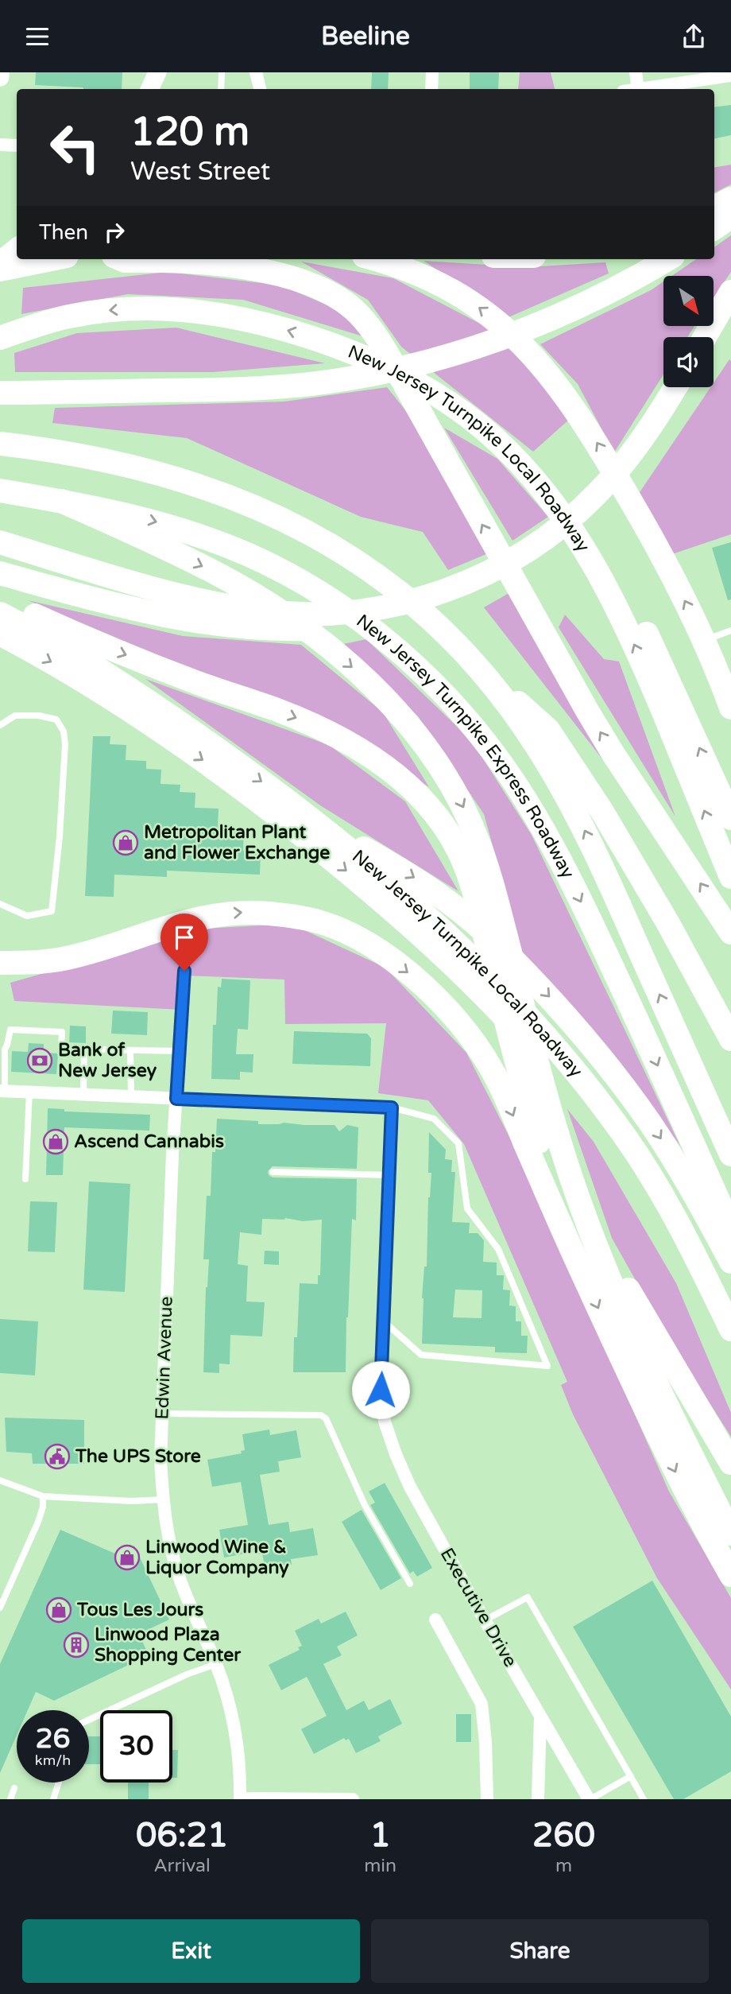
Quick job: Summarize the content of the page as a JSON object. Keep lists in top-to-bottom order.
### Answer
{
  "streets": {
    "highway": ["New Jersey Turnpike Local Roadway", "New Jersey Turnpike Express Roadway"],
    "street": ["Edwin Avenue", "Executive Drive"]
  },
  "places": {
    "shop": [
      "Metropolitan Plant and Flower Exchange",
      "Ascend Cannabis",
      "Linwood Wine & Liquor Company",
      "Tous Les Jours"
    ],
    "bank": ["Bank of New Jersey"],
    "public building": ["The UPS Store"],
    "building": ["Linwood Plaza Shopping Center"]
  },
  "north": "bottom right",
  "page": {
    "header": "Beeline",
    "turn": ["120 m", "West Street"],
    "then": "Then",
    "speed": "26 km/h",
    "limit": "30",
    "eta": [
      "06:21",
      "Arrival",
      "1",
      "min",
      "260",
      "m"
    ],
    "buttons": ["Exit", "Share"]
  }
}
